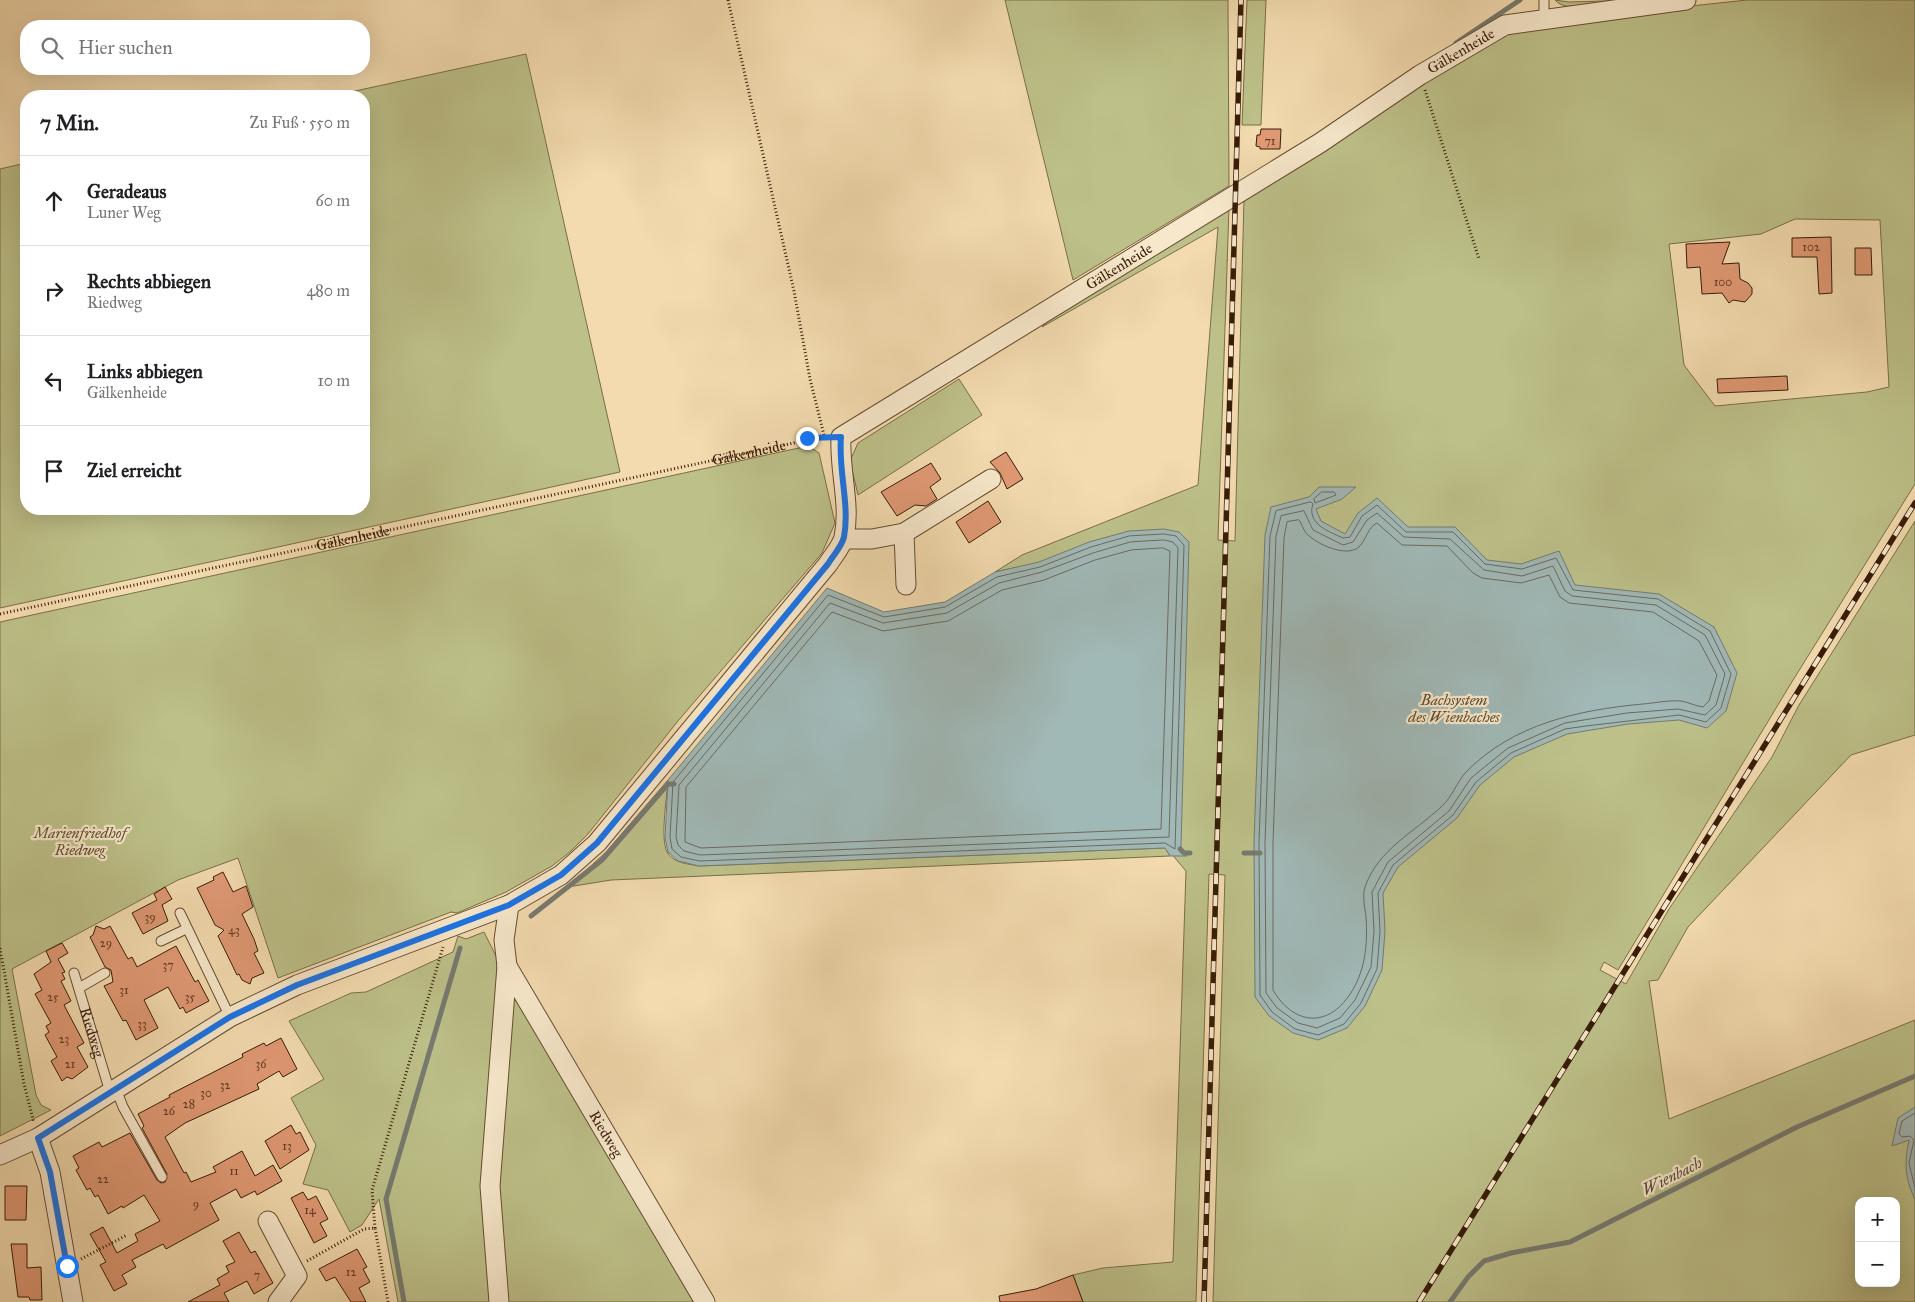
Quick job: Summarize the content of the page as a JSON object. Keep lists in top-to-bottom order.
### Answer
{
  "streets": {
    "street": ["Gälkenheide", "Riedweg"]
  },
  "water": ["Wienbach"],
  "parks": ["Bachsystem des Wienbaches", "Marienfriedhof Riedweg"],
  "house_numbers": [
    "71",
    "102",
    "100",
    "39",
    "43",
    "29",
    "37",
    "31",
    "25",
    "35",
    "33",
    "23",
    "21",
    "36",
    "32",
    "30",
    "28",
    "26",
    "13",
    "11",
    "22",
    "9",
    "14",
    "12",
    "7"
  ],
  "page": {
    "search": "Hier suchen",
    "heading": ["7 Min.", "Zu Fuß · 550 m"],
    "list": [
      ["Geradeaus", "Luner Weg", "60 m"],
      ["Rechts abbiegen", "Riedweg", "480 m"],
      ["Links abbiegen", "Gälkenheide", "10 m"],
      "Ziel erreicht"
    ],
    "map_buttons": ["+", "−"]
  }
}
